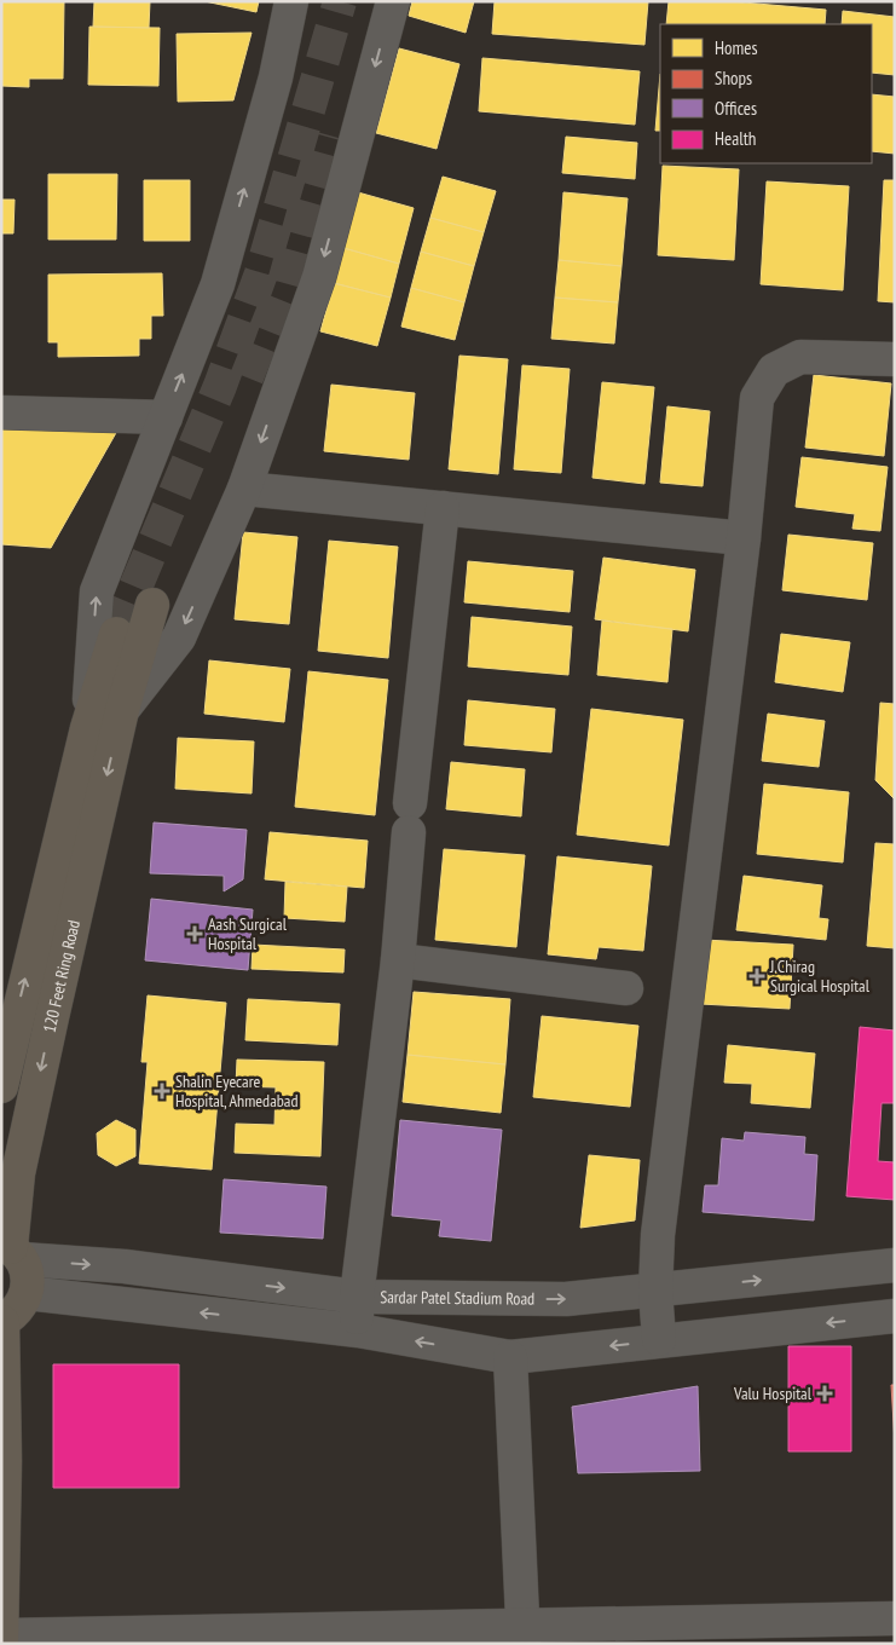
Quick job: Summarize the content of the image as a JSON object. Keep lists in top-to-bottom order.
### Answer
{
  "streets": {
    "main road": ["120 Feet Ring Road"],
    "street": ["Sardar Patel Stadium Road"]
  },
  "crossings": [
    ["120 Feet Ring Road", "Sardar Patel Stadium Road"]
  ],
  "places": {
    "health": [
      "Aash Surgical Hospital",
      "J.Chirag Surgical Hospital",
      "Shalin Eyecare Hospital, Ahmedabad",
      "Valu Hospital"
    ]
  },
  "legend": [
    "Homes",
    "Shops",
    "Offices",
    "Health"
  ]
}
